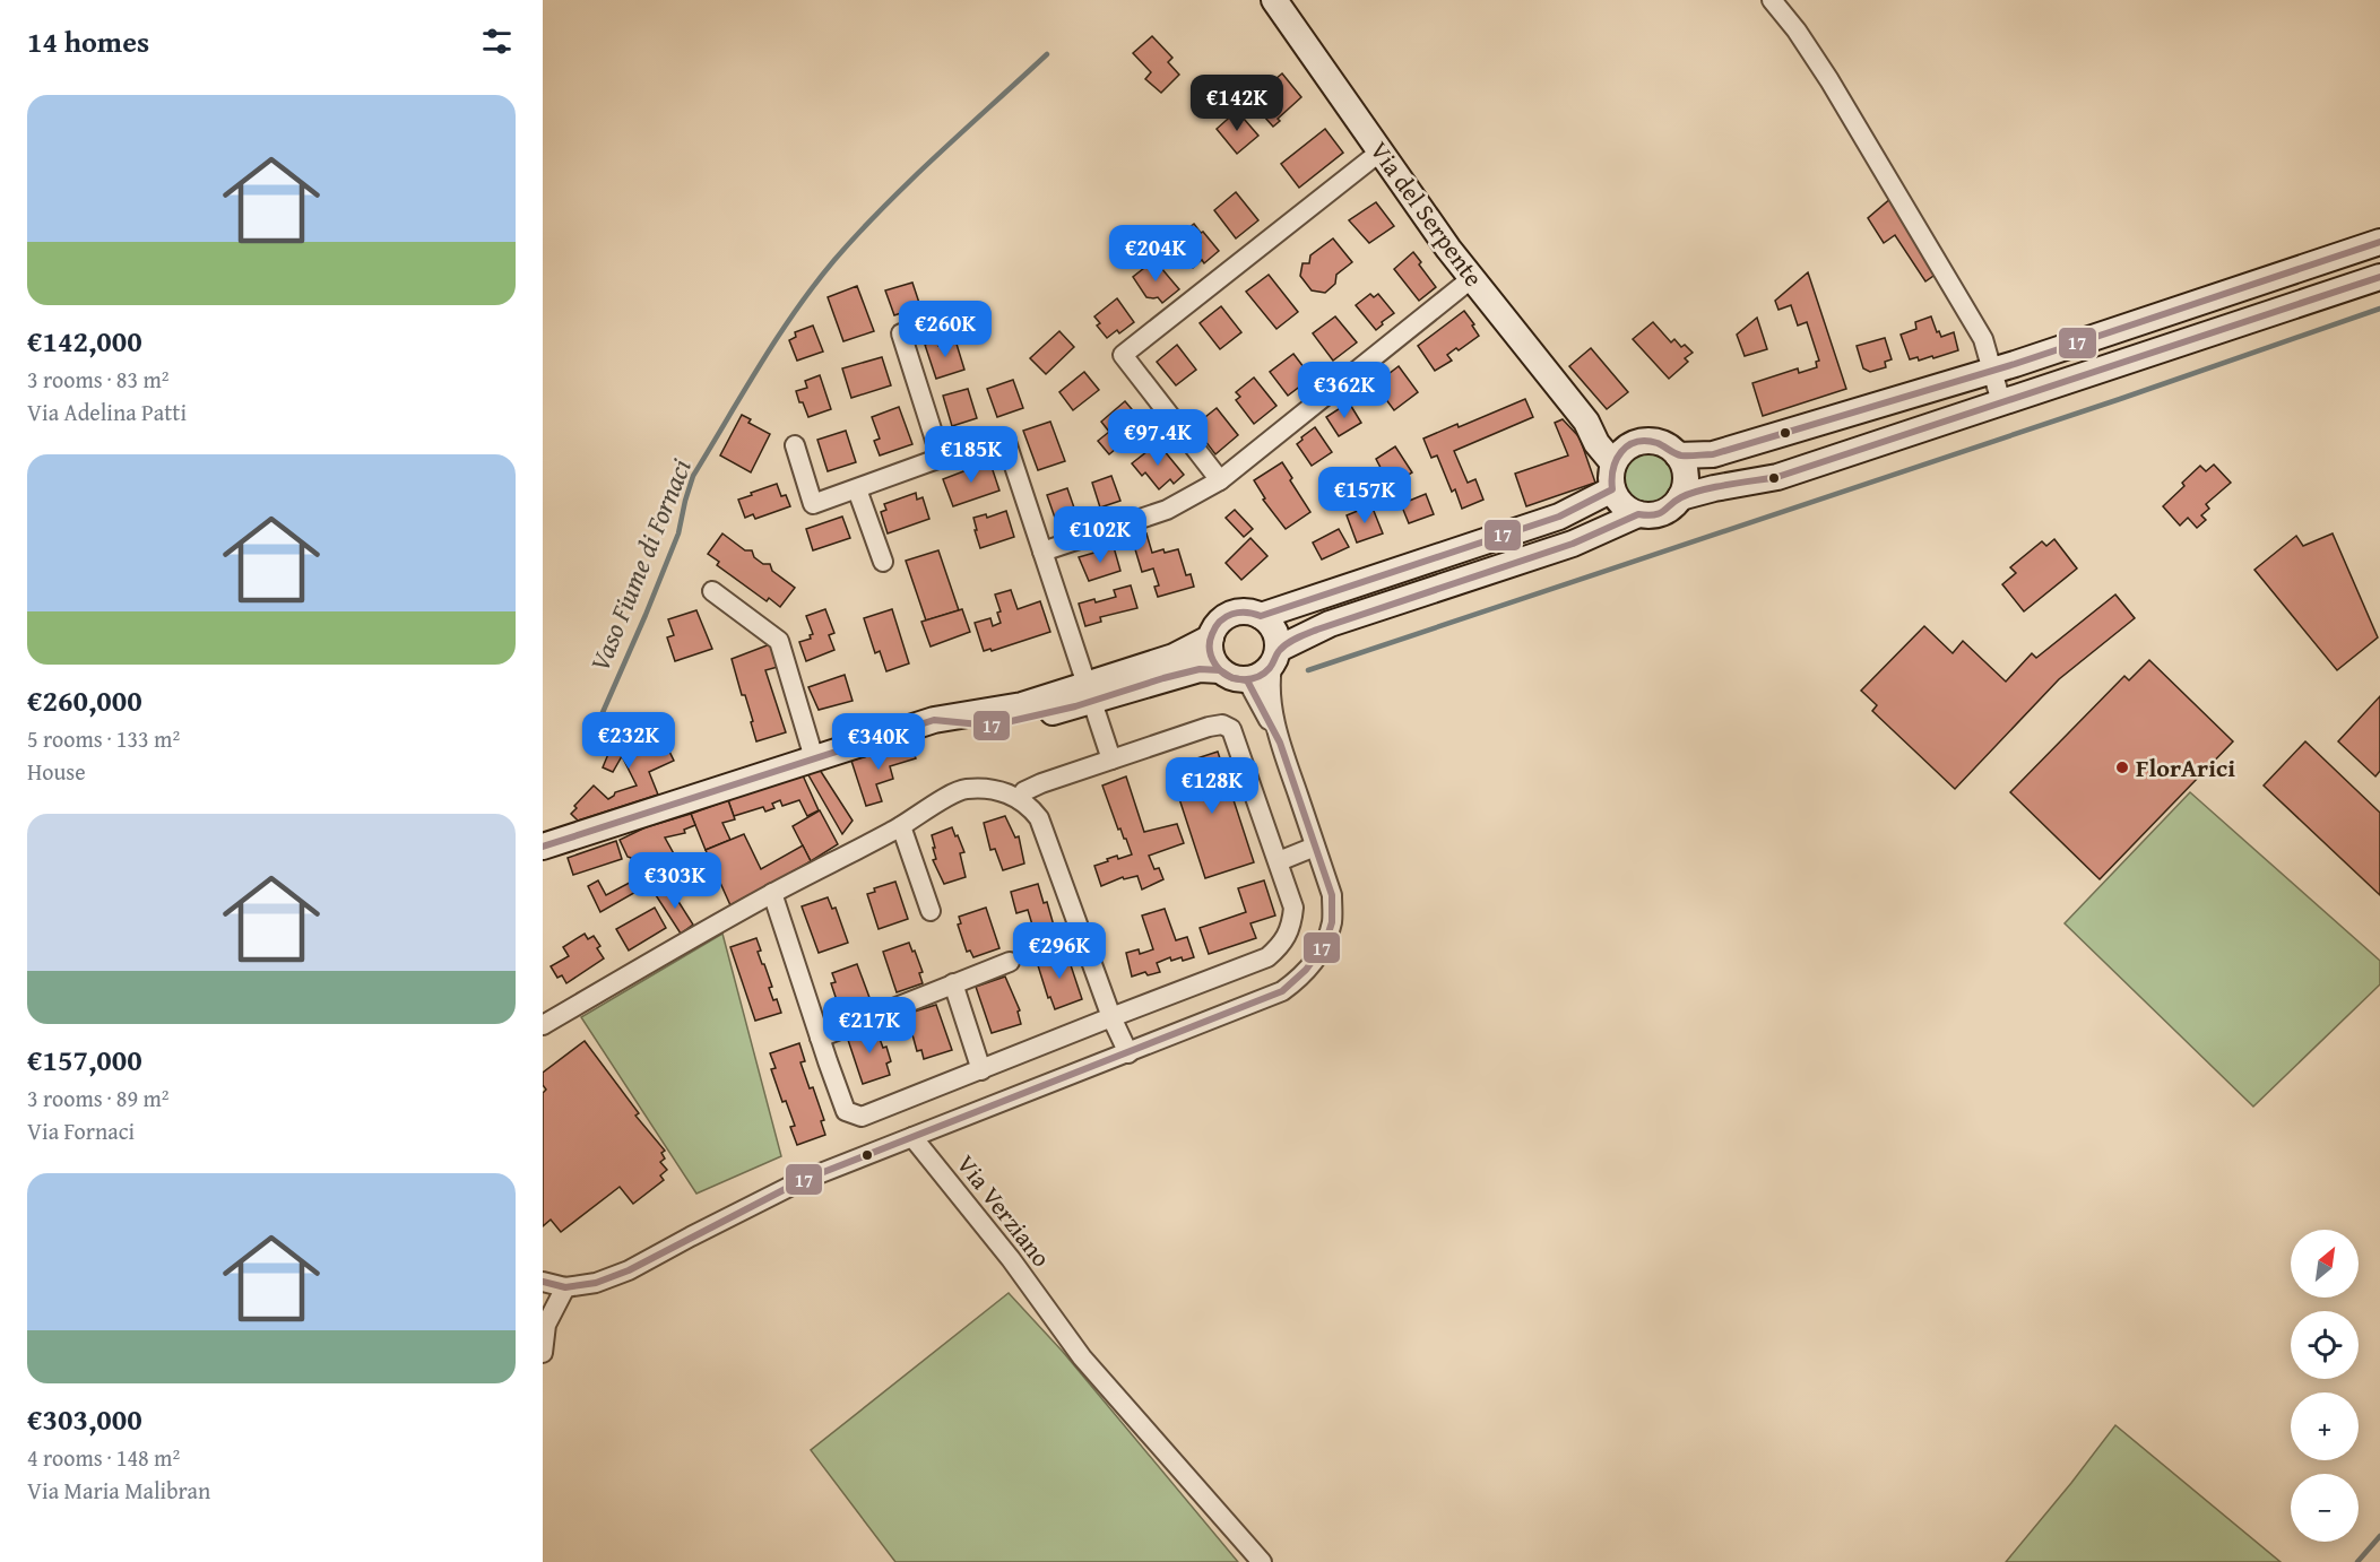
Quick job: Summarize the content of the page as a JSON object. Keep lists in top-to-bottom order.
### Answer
{
  "streets": {
    "street": ["Via del Serpente", "Via Verziano"]
  },
  "water": ["Vaso Fiume di Fornaci"],
  "places": ["FlorArici"],
  "lines": ["transit line 17"],
  "north": "top right",
  "page": {
    "heading": "14 homes",
    "price": [
      "€142K",
      "€204K",
      "€260K",
      "€362K",
      "€97.4K",
      "€185K",
      "€157K",
      "€102K",
      "€232K",
      "€340K",
      "€128K",
      "€303K",
      "€296K",
      "€217K"
    ],
    "list": [
      {
        "name": "€142,000",
        "note": "3 rooms · 83 m² · Via Adelina Patti"
      },
      {
        "name": "€260,000",
        "note": "5 rooms · 133 m² · House"
      },
      {
        "name": "€157,000",
        "note": "3 rooms · 89 m² · Via Fornaci"
      },
      {
        "name": "€303,000",
        "note": "4 rooms · 148 m² · Via Maria Malibran"
      }
    ],
    "map_buttons": ["+", "−"]
  }
}
